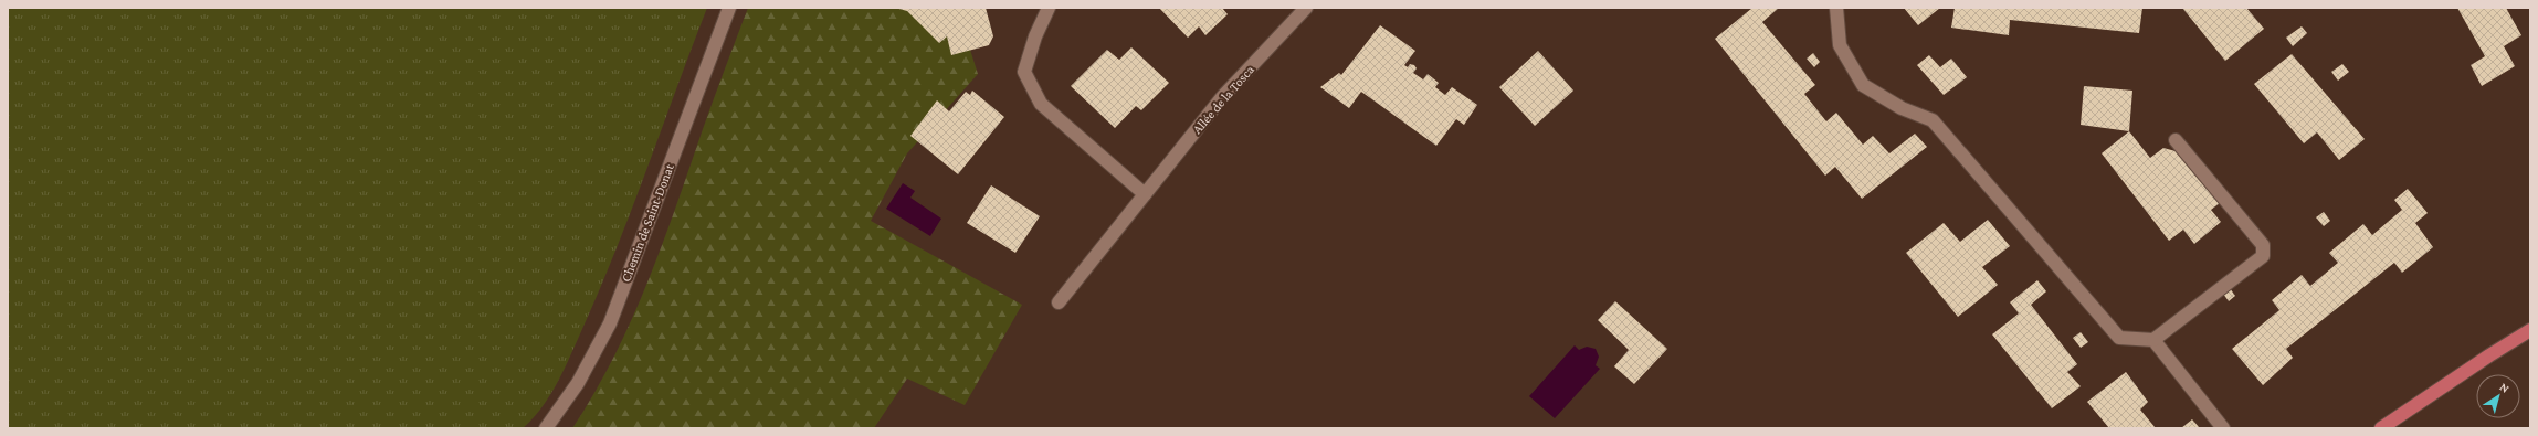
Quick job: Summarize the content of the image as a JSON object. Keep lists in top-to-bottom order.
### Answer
{
  "streets": {
    "street": ["Allée de la Tosca", "Chemin de Saint-Donat"]
  },
  "north": "top right"
}
